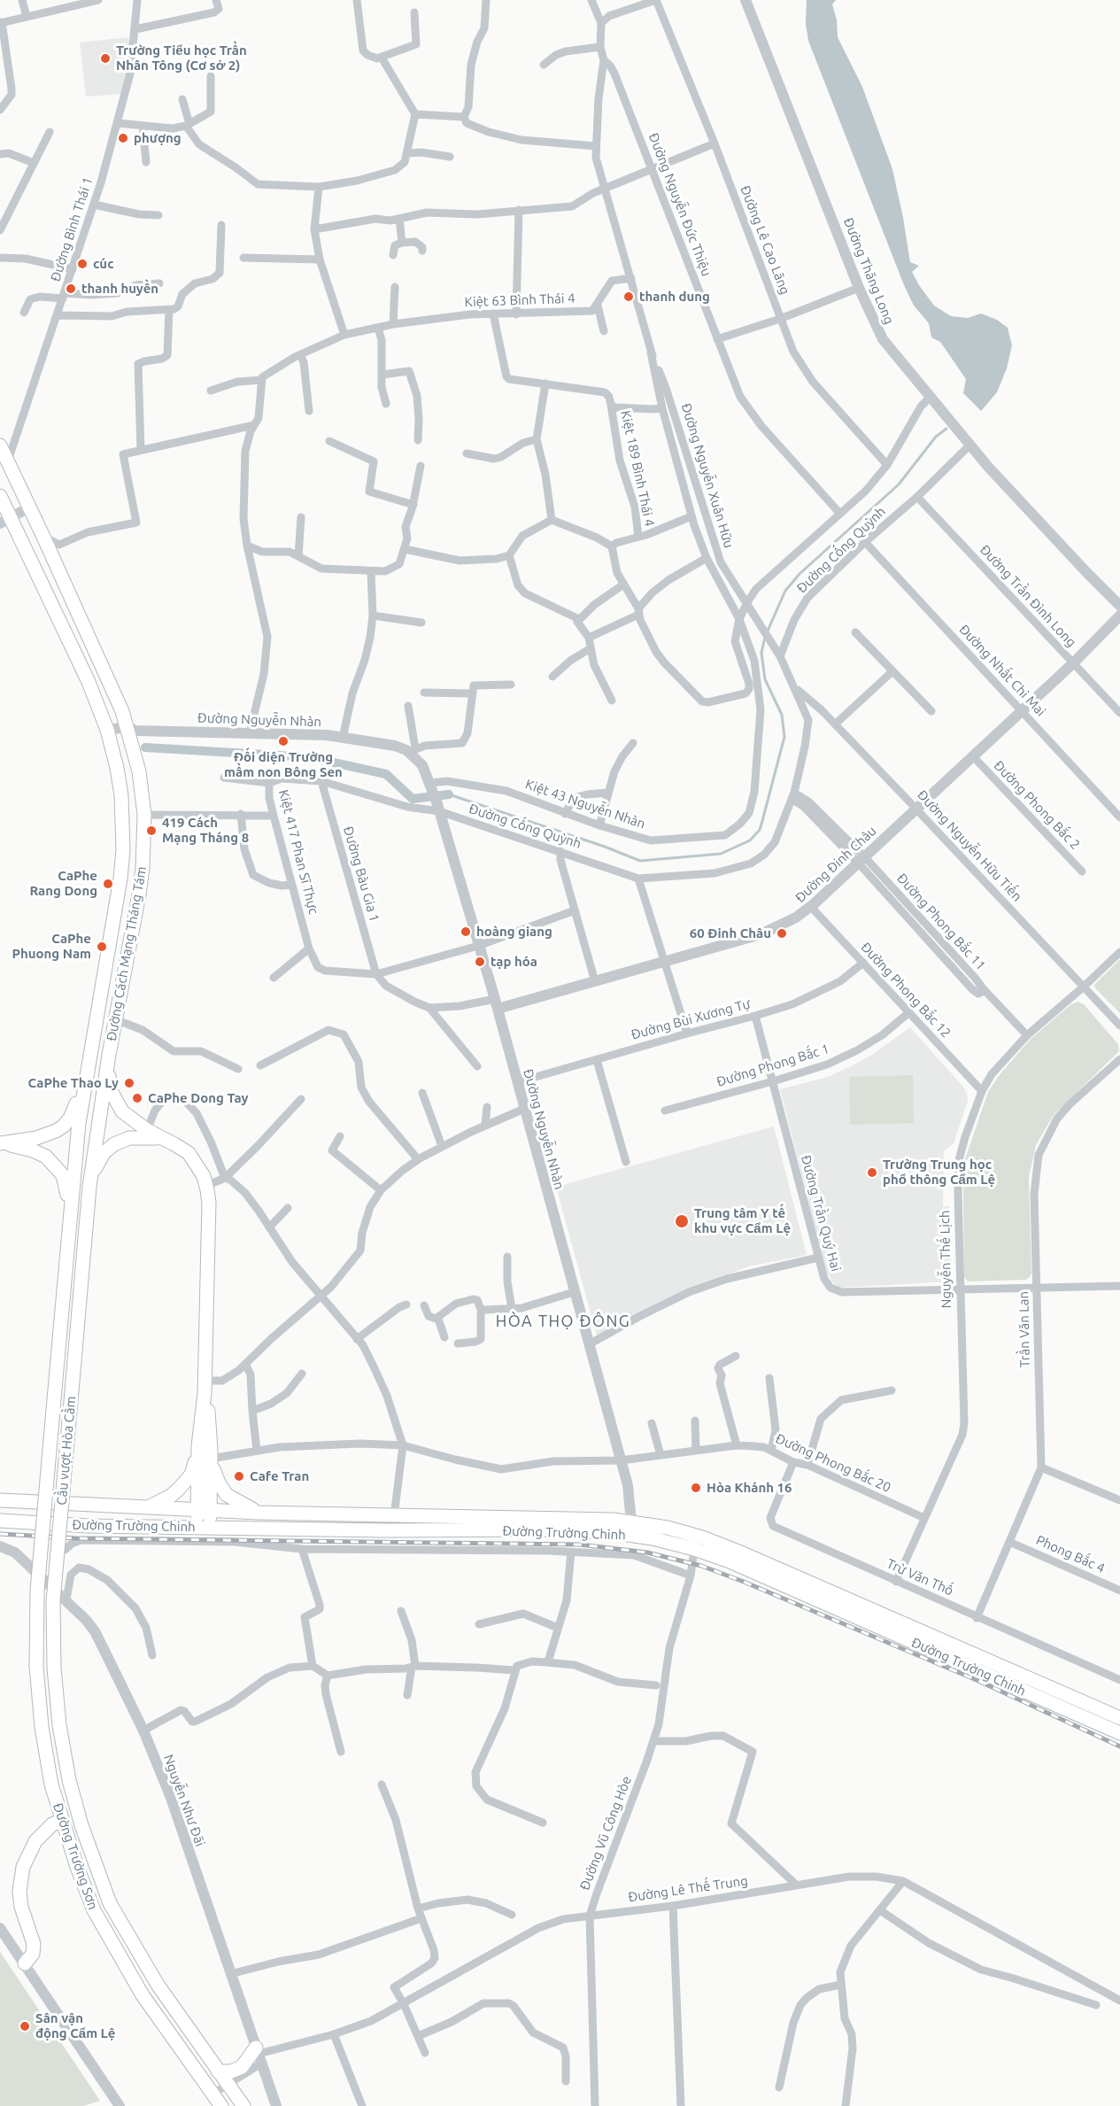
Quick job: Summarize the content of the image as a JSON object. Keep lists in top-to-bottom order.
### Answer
{
  "streets": {
    "main road": [
      "Đường Cách Mạng Tháng Tám",
      "Cầu vượt Hòa Cầm",
      "Đường Trường Chinh",
      "Đường Trường Sơn"
    ],
    "street": [
      "Đường Nguyễn Đức Thiệu",
      "Đường Bình Thái 1",
      "Đường Lê Cao Lãng",
      "Đường Thăng Long",
      "Kiệt 63 Bình Thái 4",
      "Kiệt 189 Bình Thái 4",
      "Đường Nguyễn Xuân Hữu",
      "Đường Cống Quỳnh",
      "Đường Trần Đình Long",
      "Đường Nhất Chi Mai",
      "Đường Nguyễn Nhàn",
      "Kiệt 43 Nguyễn Nhàn",
      "Đường Phong Bắc 2",
      "Đường Nguyễn Hữu Tiến",
      "Kiệt 417 Phan Sĩ Thực",
      "Đường Đinh Châu",
      "Đường Bàu Gia 1",
      "Đường Phong Bắc 11",
      "Đường Phong Bắc 12",
      "Đường Bùi Xương Tự",
      "Đường Phong Bắc 1",
      "Đường Trần Quý Hai",
      "Nguyễn Thế Lịch",
      "Trần Văn Lan",
      "Đường Phong Bắc 20",
      "Phong Bắc 4",
      "Trừ Văn Thố",
      "Nguyễn Như Đãi",
      "Đường Vũ Công Hòe",
      "Đường Lê Thế Trung"
    ]
  },
  "crossings": [
    ["Đường Nguyễn Đức Thiệu", "Đường Nguyễn Xuân Hữu"],
    ["Đường Bình Thái 1", "Đường Cách Mạng Tháng Tám"],
    ["Đường Thăng Long", "Đường Cống Quỳnh"],
    ["Đường Nguyễn Xuân Hữu", "Đường Cống Quỳnh"],
    ["Đường Nguyễn Xuân Hữu", "Kiệt 43 Nguyễn Nhàn"],
    ["Đường Cống Quỳnh", "Đường Trần Đình Long"],
    ["Đường Cống Quỳnh", "Đường Nhất Chi Mai"],
    ["Đường Cống Quỳnh", "Đường Nguyễn Nhàn"],
    ["Đường Cống Quỳnh", "Đường Nguyễn Hữu Tiến"],
    ["Đường Cống Quỳnh", "Kiệt 417 Phan Sĩ Thực"],
    ["Đường Cống Quỳnh", "Đường Phong Bắc 11"],
    ["Đường Trần Đình Long", "Đường Đinh Châu"],
    ["Đường Nhất Chi Mai", "Đường Đinh Châu"],
    ["Đường Nguyễn Nhàn", "Kiệt 43 Nguyễn Nhàn"],
    ["Đường Nguyễn Nhàn", "Kiệt 417 Phan Sĩ Thực"],
    ["Đường Nguyễn Nhàn", "Đường Đinh Châu"],
    ["Đường Nguyễn Nhàn", "Đường Cách Mạng Tháng Tám"],
    ["Đường Nguyễn Nhàn", "Đường Bùi Xương Tự"],
    ["Đường Nguyễn Nhàn", "Đường Phong Bắc 20"],
    ["Đường Nguyễn Nhàn", "Đường Trường Chinh"],
    ["Đường Phong Bắc 2", "Đường Đinh Châu"],
    ["Đường Nguyễn Hữu Tiến", "Đường Đinh Châu"],
    ["Đường Nguyễn Hữu Tiến", "Nguyễn Thế Lịch"],
    ["Kiệt 417 Phan Sĩ Thực", "Đường Bàu Gia 1"],
    ["Đường Đinh Châu", "Đường Phong Bắc 11"],
    ["Đường Đinh Châu", "Đường Phong Bắc 12"],
    ["Đường Phong Bắc 11", "Nguyễn Thế Lịch"],
    ["Đường Cách Mạng Tháng Tám", "Cầu vượt Hòa Cầm"],
    ["Đường Phong Bắc 12", "Đường Bùi Xương Tự"],
    ["Đường Phong Bắc 12", "Đường Phong Bắc 1"],
    ["Đường Phong Bắc 12", "Nguyễn Thế Lịch"],
    ["Đường Bùi Xương Tự", "Đường Trần Quý Hai"],
    ["Đường Phong Bắc 1", "Đường Trần Quý Hai"],
    ["Đường Trần Quý Hai", "Nguyễn Thế Lịch"],
    ["Đường Trần Quý Hai", "Trần Văn Lan"],
    ["Nguyễn Thế Lịch", "Đường Phong Bắc 20"],
    ["Nguyễn Thế Lịch", "Trừ Văn Thố"],
    ["Trần Văn Lan", "Phong Bắc 4"],
    ["Trần Văn Lan", "Trừ Văn Thố"],
    ["Cầu vượt Hòa Cầm", "Đường Trường Sơn"],
    ["Đường Phong Bắc 20", "Trừ Văn Thố"],
    ["Đường Trường Chinh", "Đường Vũ Công Hòe"],
    ["Nguyễn Như Đãi", "Đường Lê Thế Trung"],
    ["Đường Vũ Công Hòe", "Đường Lê Thế Trung"],
    ["Đường Trường Sơn", "Đường Lê Thế Trung"]
  ],
  "districts": ["HÒA THỌ ĐÔNG"],
  "places": [
    "Trường Tiểu học Trần Nhân Tông (Cơ sở 2)",
    "phượng",
    "cúc",
    "thanh huyền",
    "thanh dung",
    "Đối diện Trường mầm non Bông Sen",
    "419 Cách Mạng Tháng 8",
    "CaPhe Rang Dong",
    "hoàng giang",
    "60 Đinh Châu",
    "CaPhe Phuong Nam",
    "tạp hóa",
    "CaPhe Thao Ly",
    "CaPhe Dong Tay",
    "Trường Trung học phổ thông Cẩm Lệ",
    "Trung tâm Y tế khu vực Cẩm Lệ",
    "Cafe Tran",
    "Hòa Khánh 16",
    "Sân vận động Cẩm Lệ"
  ]
}
